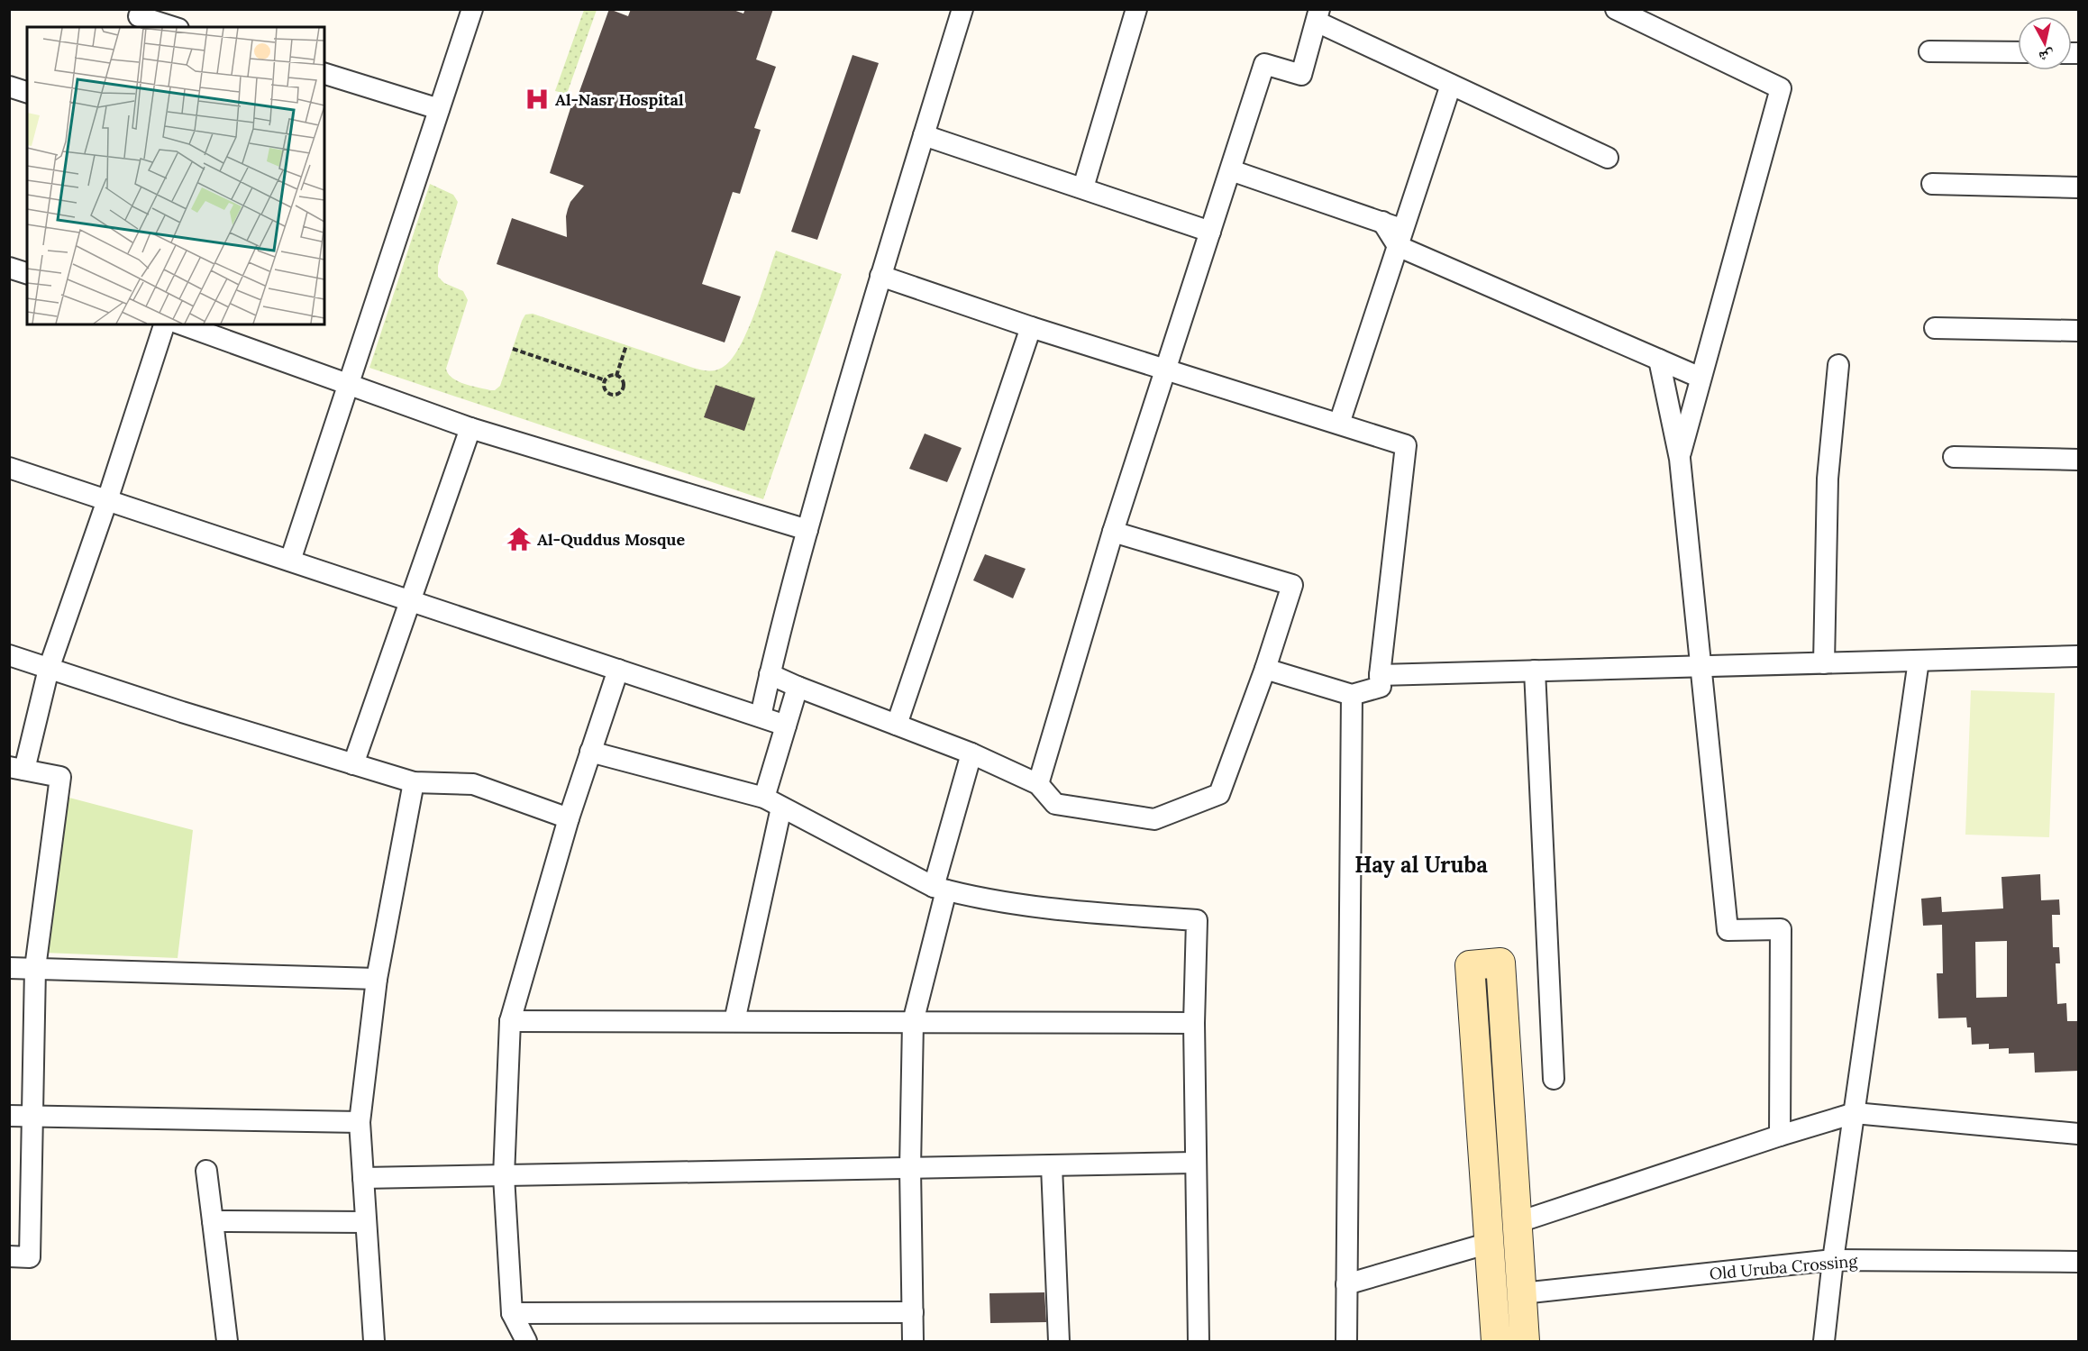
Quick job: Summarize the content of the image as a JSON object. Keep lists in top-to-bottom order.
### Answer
{
  "streets": {
    "street": ["Old Uruba Crossing"]
  },
  "districts": ["Hay al Uruba"],
  "places": {
    "hospital": ["Al-Nasr Hospital"],
    "temple": ["Al-Quddus Mosque"]
  },
  "north": "bottom"
}
